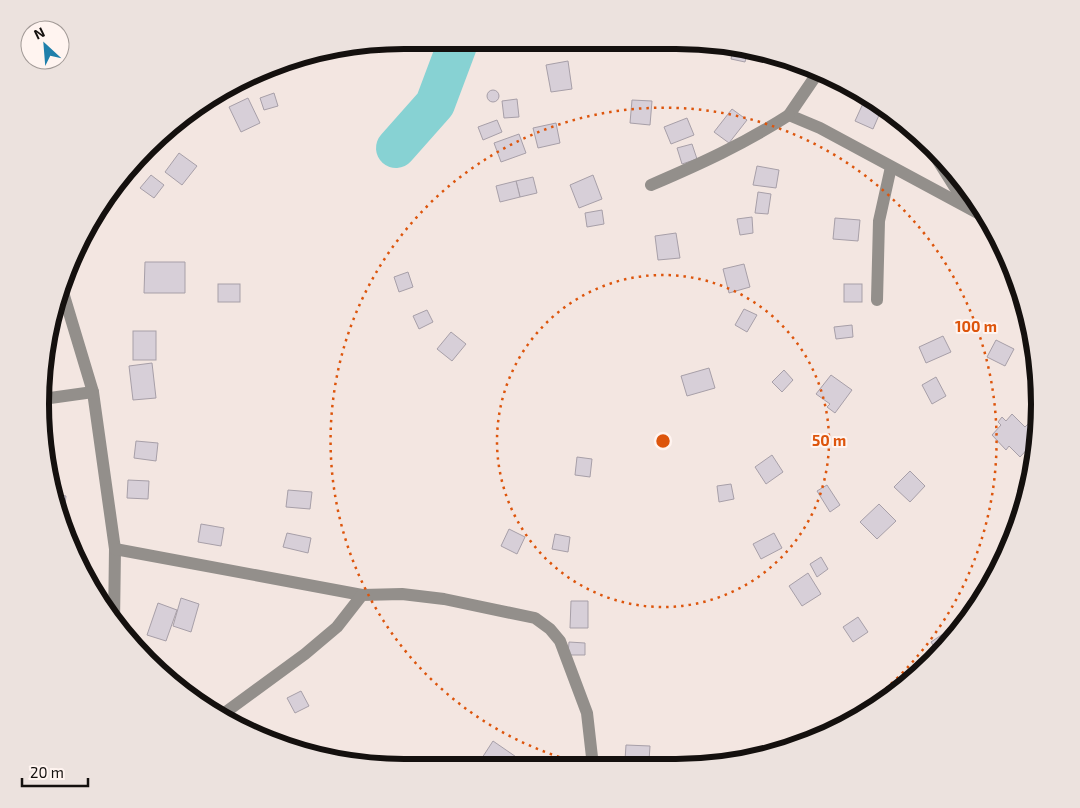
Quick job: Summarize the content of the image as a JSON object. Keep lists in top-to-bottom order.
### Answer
{
  "scale_bar": "20 m",
  "north": "top left",
  "rings": ["100 m", "50 m"]
}
